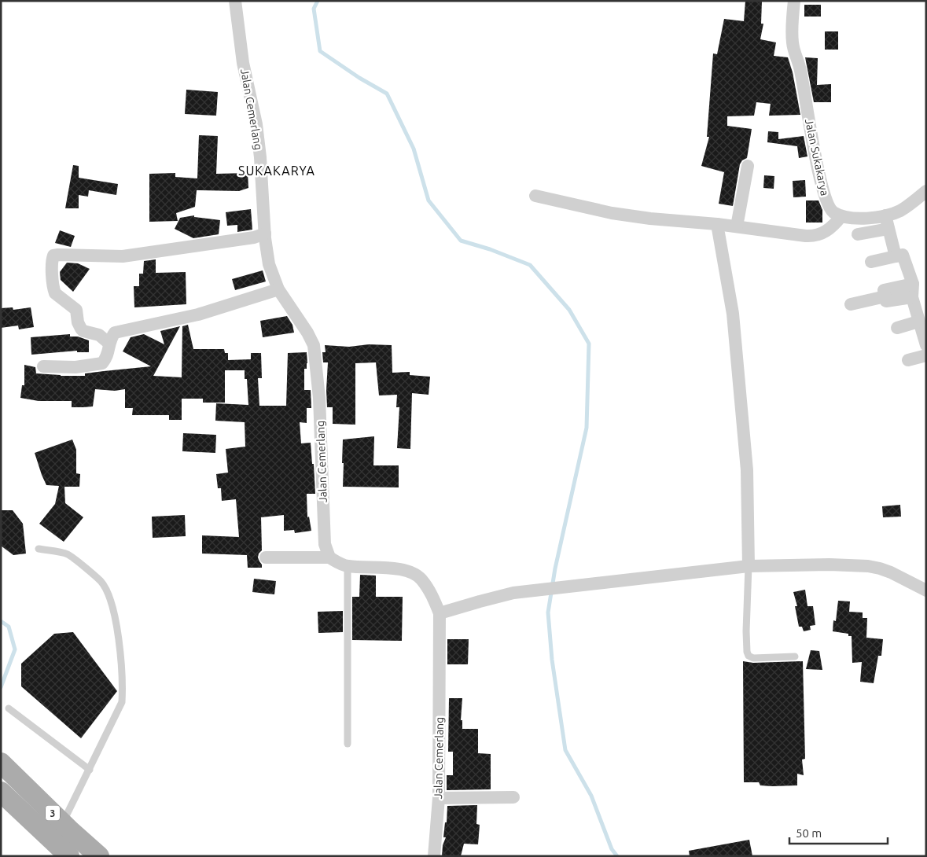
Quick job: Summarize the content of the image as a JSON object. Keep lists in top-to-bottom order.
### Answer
{
  "streets": {
    "main road": ["3"],
    "street": ["Jalan Cemerlang", "Jalan Sukakarya"]
  },
  "districts": ["SUKAKARYA"],
  "scale_bar": "50 m"
}
